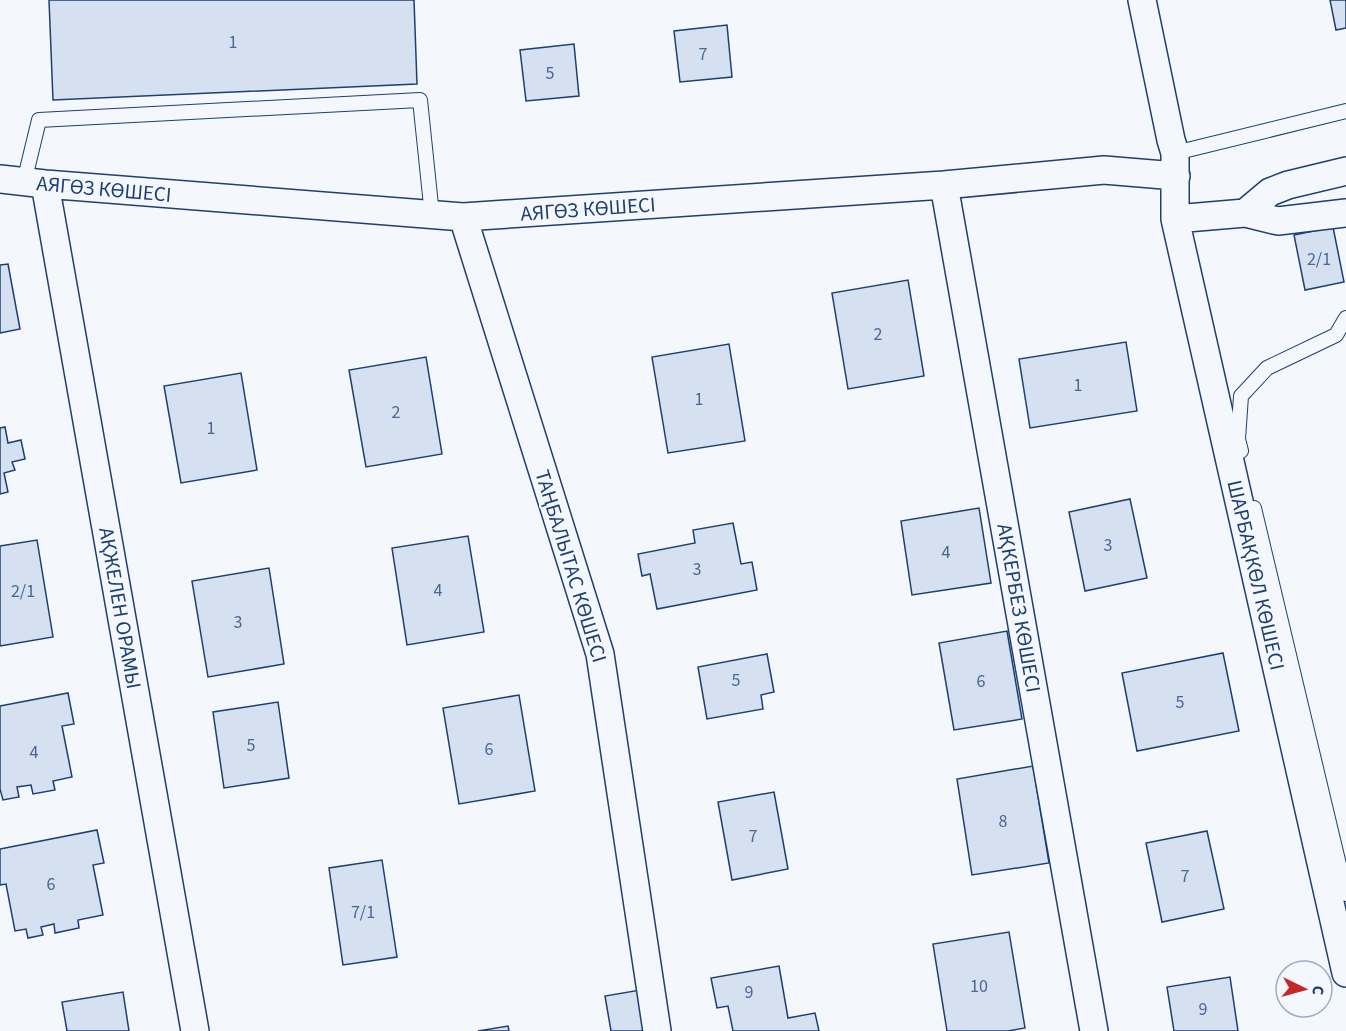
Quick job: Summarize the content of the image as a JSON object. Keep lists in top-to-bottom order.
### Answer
{
  "streets": {
    "street": [
      "АЯГӨЗ КӨШЕСІ",
      "ТАҢБАЛЫТАС КӨШЕСІ",
      "ШАРБАҚКӨЛ КӨШЕСІ",
      "АҚЖЕЛЕН ОРАМЫ",
      "АҚКЕРБЕЗ КӨШЕСІ"
    ]
  },
  "crossings": [
    ["АЯГӨЗ КӨШЕСІ", "ТАҢБАЛЫТАС КӨШЕСІ"],
    ["АЯГӨЗ КӨШЕСІ", "ШАРБАҚКӨЛ КӨШЕСІ"],
    ["АЯГӨЗ КӨШЕСІ", "АҚЖЕЛЕН ОРАМЫ"],
    ["АЯГӨЗ КӨШЕСІ", "АҚКЕРБЕЗ КӨШЕСІ"]
  ],
  "house_numbers": [
    "1",
    "7",
    "5",
    "2/1",
    "2",
    "1",
    "1",
    "2",
    "1",
    "3",
    "4",
    "3",
    "4",
    "2/1",
    "3",
    "5",
    "6",
    "5",
    "5",
    "6",
    "4",
    "8",
    "7",
    "7",
    "6",
    "7/1",
    "10",
    "9",
    "9"
  ],
  "north": "right"
}
